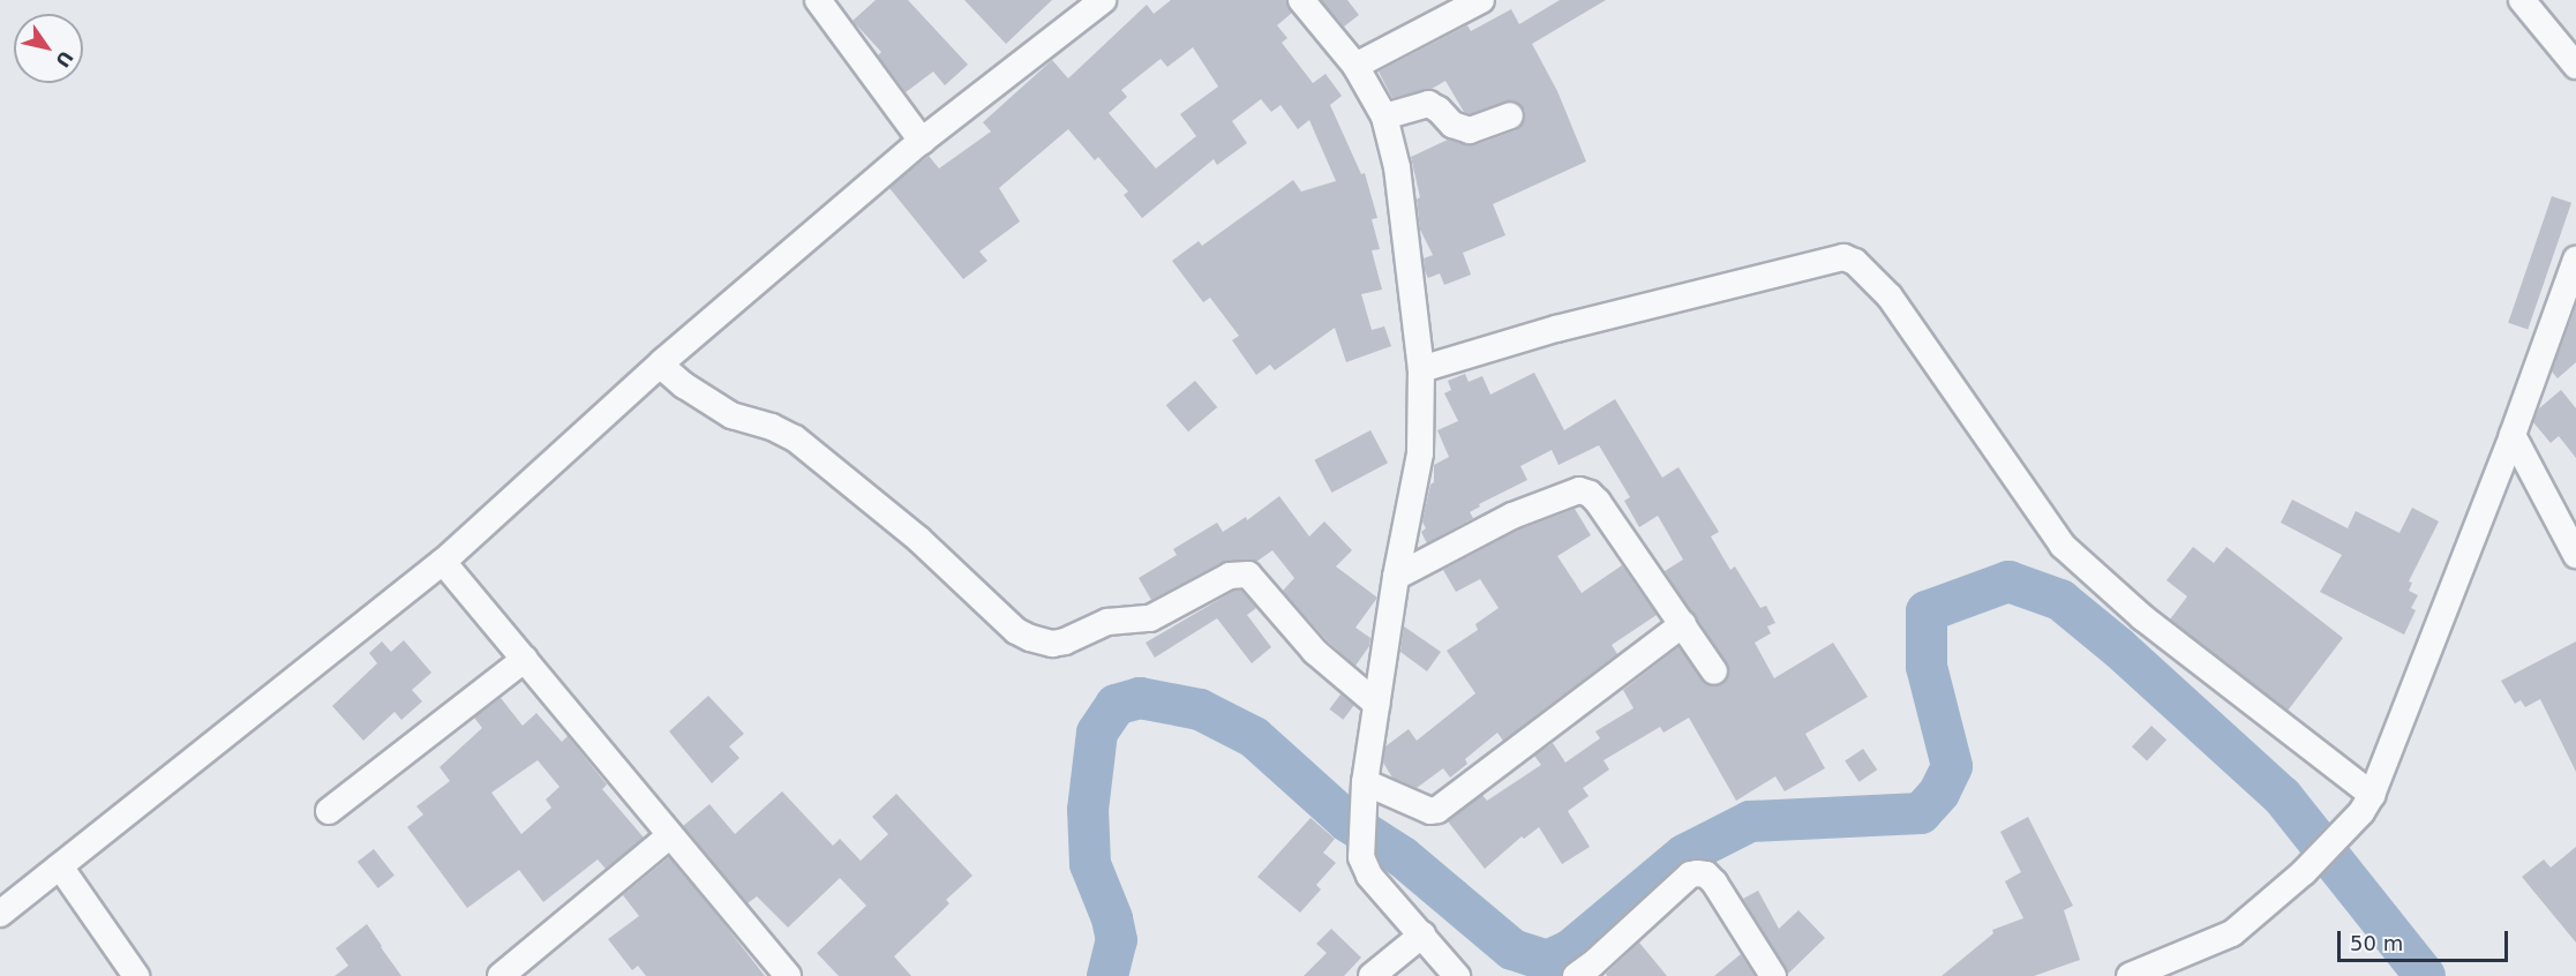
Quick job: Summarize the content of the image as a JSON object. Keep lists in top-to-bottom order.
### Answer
{
  "scale_bar": "50 m",
  "north": "bottom right"
}
